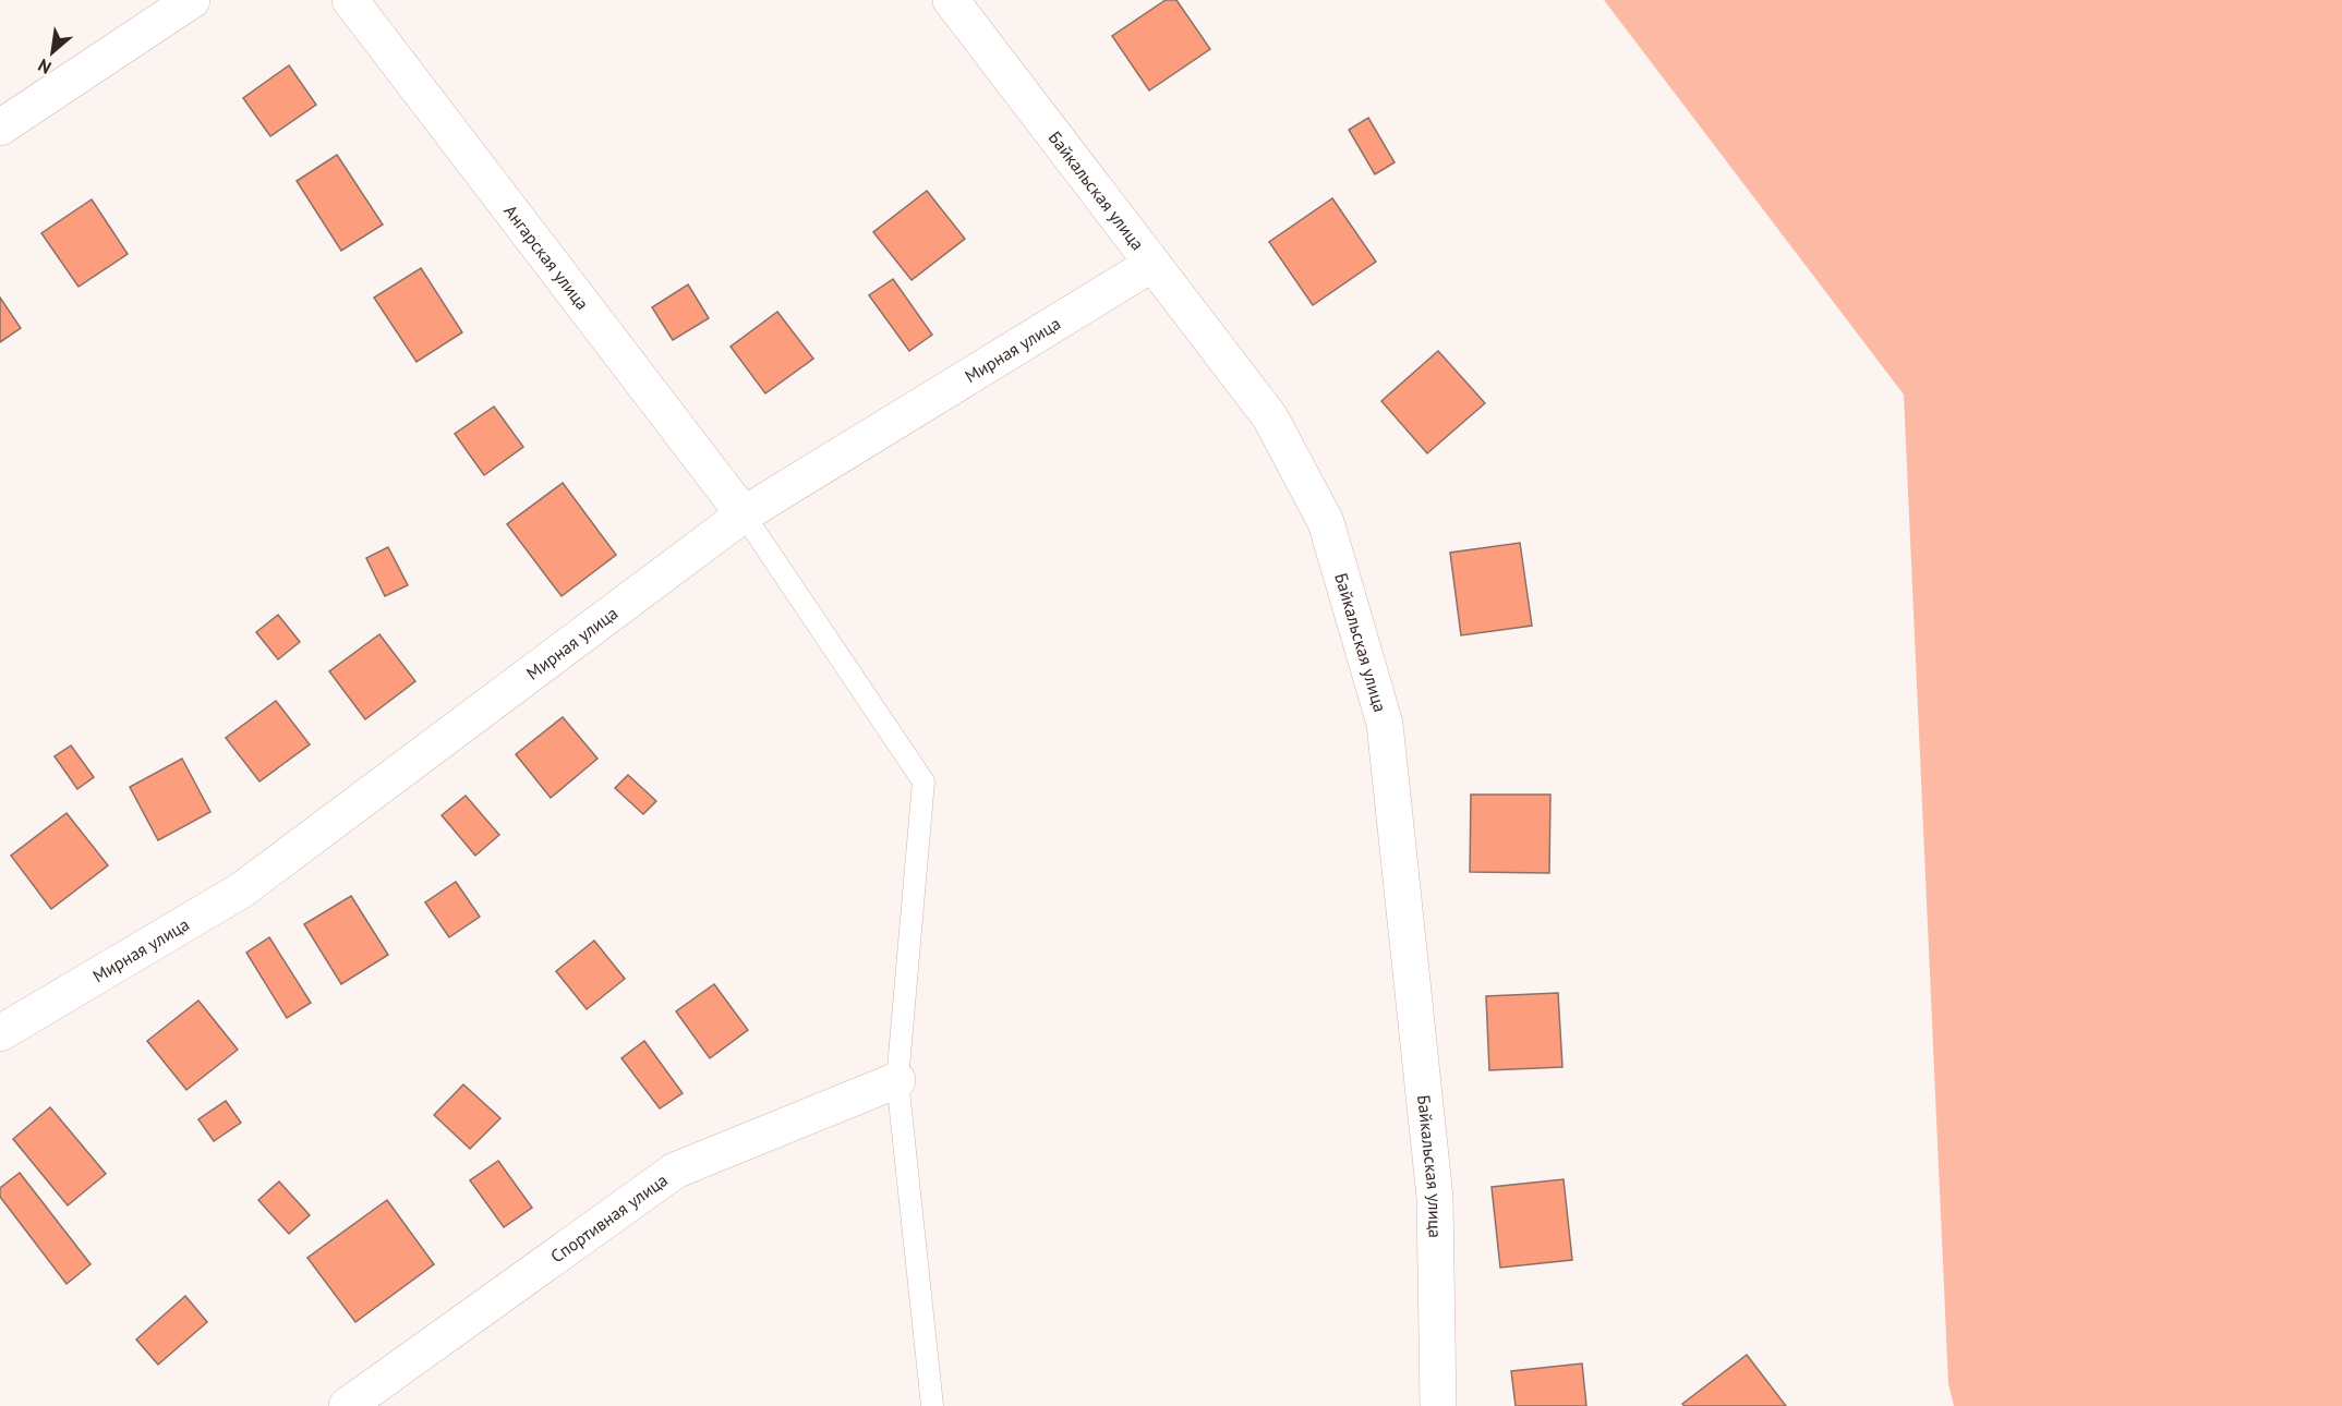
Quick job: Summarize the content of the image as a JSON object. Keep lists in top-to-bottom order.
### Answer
{
  "streets": {
    "street": [
      "Байкальская улица",
      "Ангарская улица",
      "Мирная улица",
      "Спортивная улица"
    ]
  },
  "crossings": [
    ["Байкальская улица", "Мирная улица"],
    ["Ангарская улица", "Мирная улица"]
  ],
  "north": "bottom left"
}
